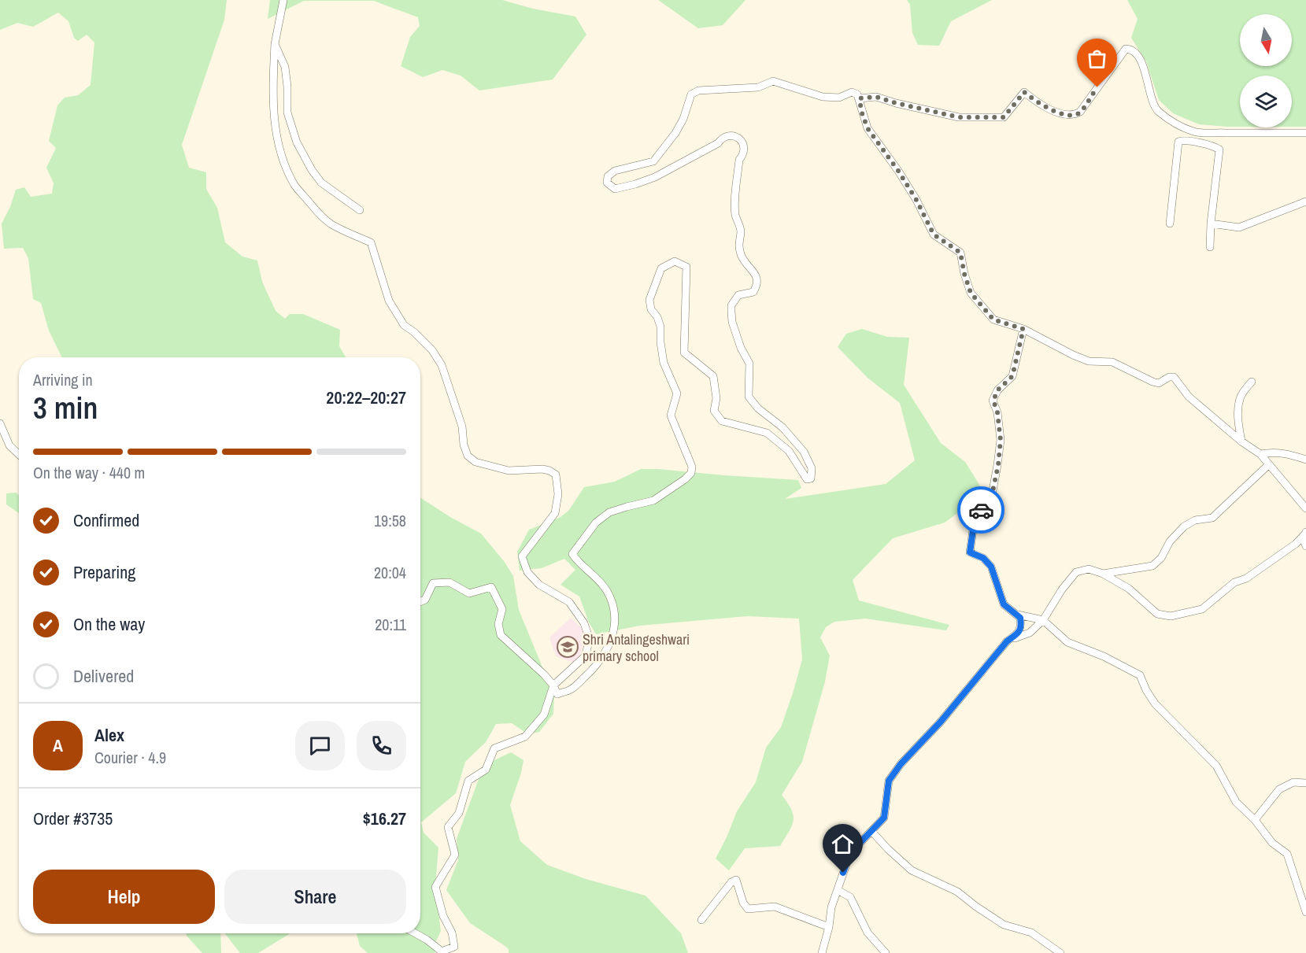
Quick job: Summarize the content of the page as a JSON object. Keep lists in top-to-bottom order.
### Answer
{
  "places": {
    "school or university": ["Shri Antalingeshwari primary school"]
  },
  "north": "bottom",
  "page": {
    "heading": ["3 min", "Arriving in", "20:22–20:27"],
    "panel": [
      "Alex",
      "Courier · 4.9",
      "Order #3735",
      "$16.27"
    ],
    "bar": "On the way · 440 m",
    "list": [
      ["Confirmed", "19:58"],
      ["Preparing", "20:04"],
      ["On the way", "20:11"],
      "Delivered"
    ],
    "round": "A",
    "buttons": ["Help", "Share"]
  }
}
